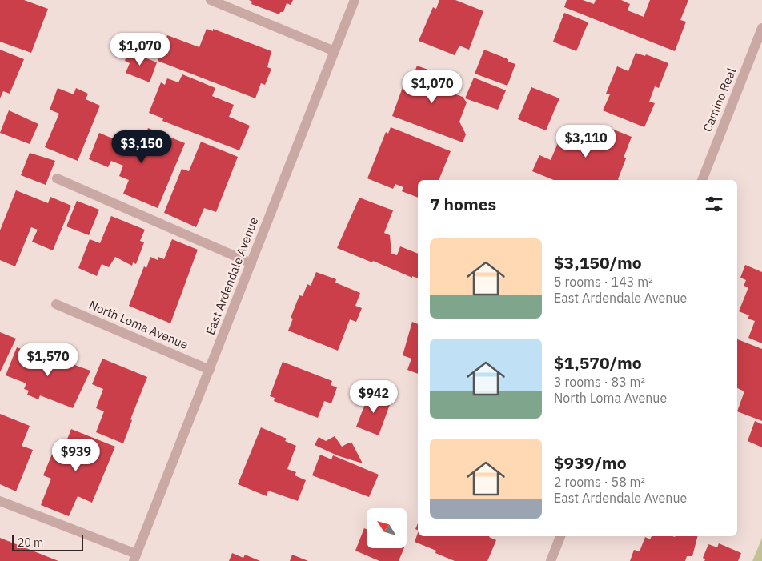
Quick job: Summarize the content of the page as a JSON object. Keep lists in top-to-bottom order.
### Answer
{
  "streets": {
    "street": ["Camino Real", "East Ardendale Avenue", "North Loma Avenue"]
  },
  "crossings": [
    ["East Ardendale Avenue", "North Loma Avenue"]
  ],
  "scale_bar": "20 m",
  "north": "top left",
  "page": {
    "price": [
      "$1,070",
      "$1,070",
      "$3,110",
      "$3,150",
      "$1,570",
      "$942",
      "$939"
    ],
    "heading": "7 homes",
    "list": [
      {
        "name": "$3,150/mo",
        "note": "5 rooms · 143 m² · East Ardendale Avenue"
      },
      {
        "name": "$1,570/mo",
        "note": "3 rooms · 83 m² · North Loma Avenue"
      },
      {
        "name": "$939/mo",
        "note": "2 rooms · 58 m² · East Ardendale Avenue"
      }
    ],
    "scale": "20 m"
  }
}
